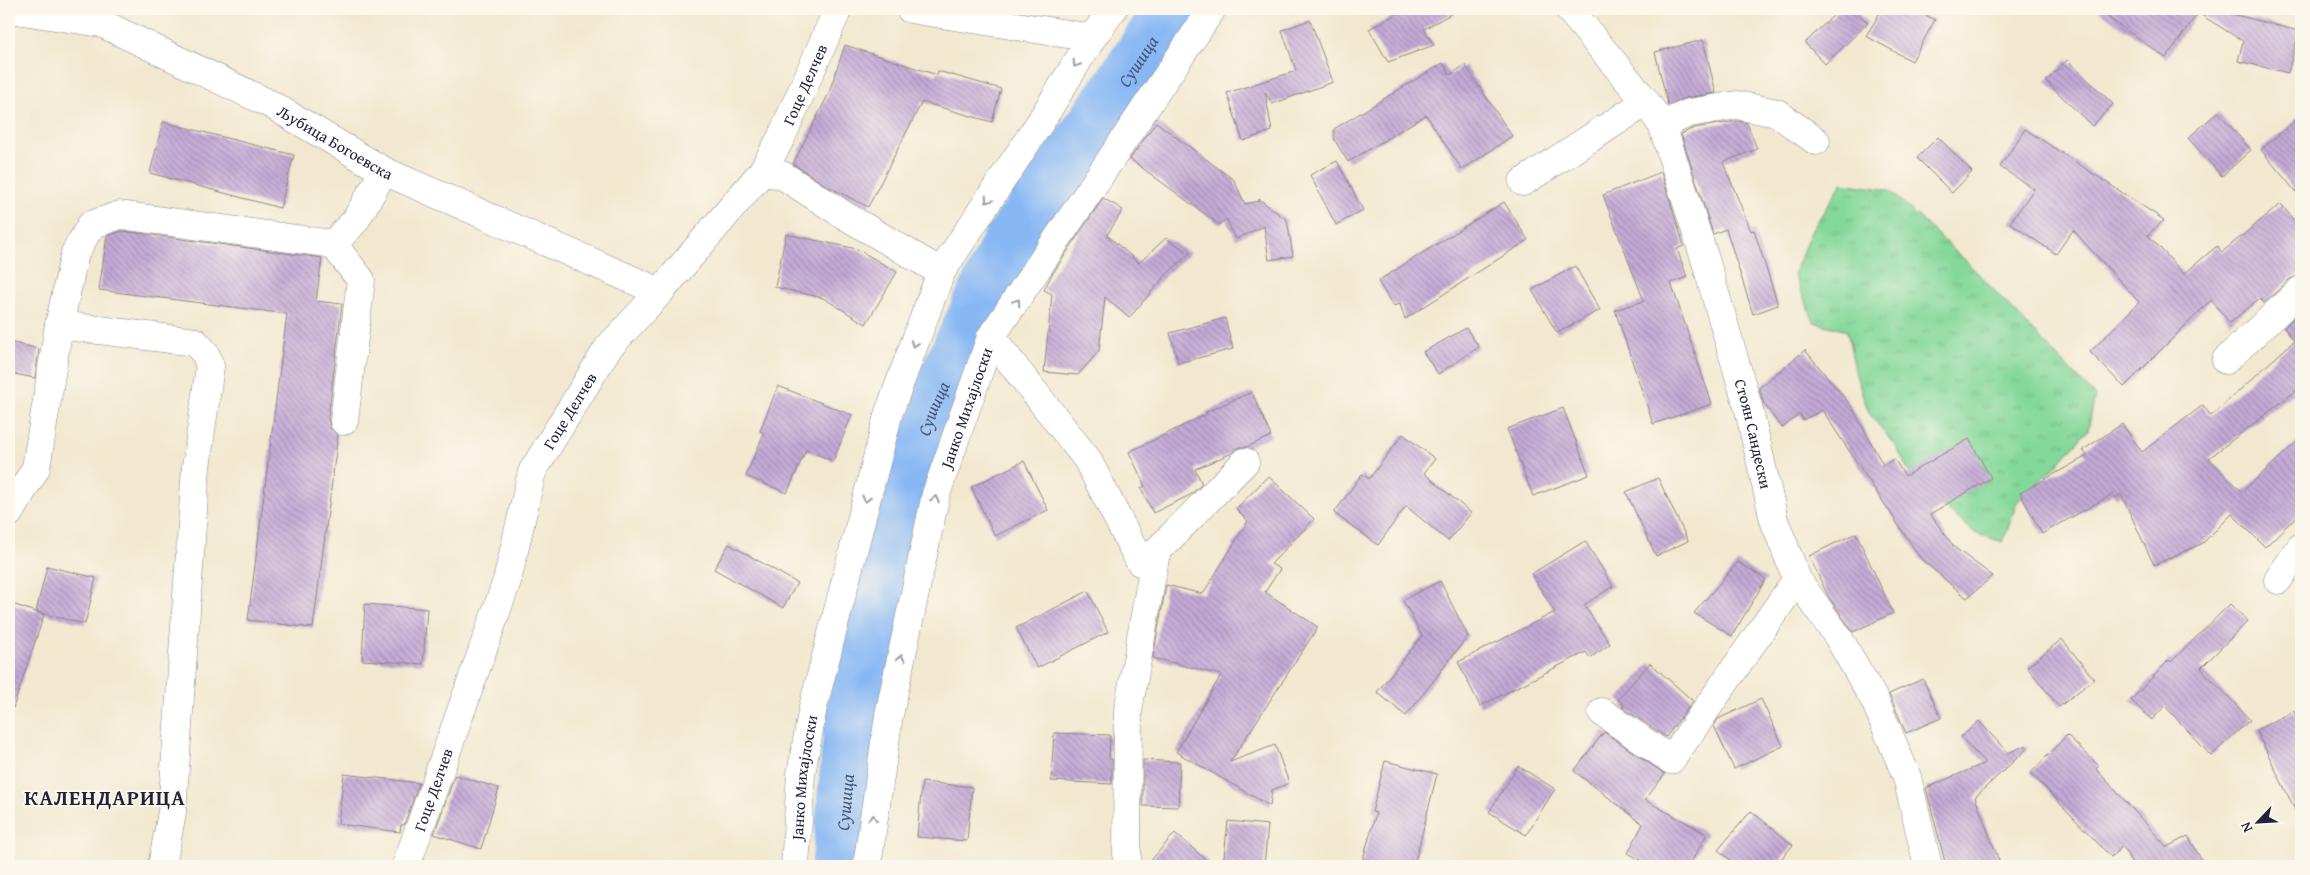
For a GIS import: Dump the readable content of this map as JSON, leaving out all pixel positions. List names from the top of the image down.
{
  "streets": {
    "street": [
      "Гоце Делчев",
      "Љубица Богоевска",
      "Јанко Михајлоски",
      "Стоян Сандески"
    ]
  },
  "crossings": [
    ["Гоце Делчев", "Љубица Богоевска"]
  ],
  "districts": ["КАЛЕНДАРИЦА"],
  "water": ["Сушица"],
  "north": "bottom left"
}
